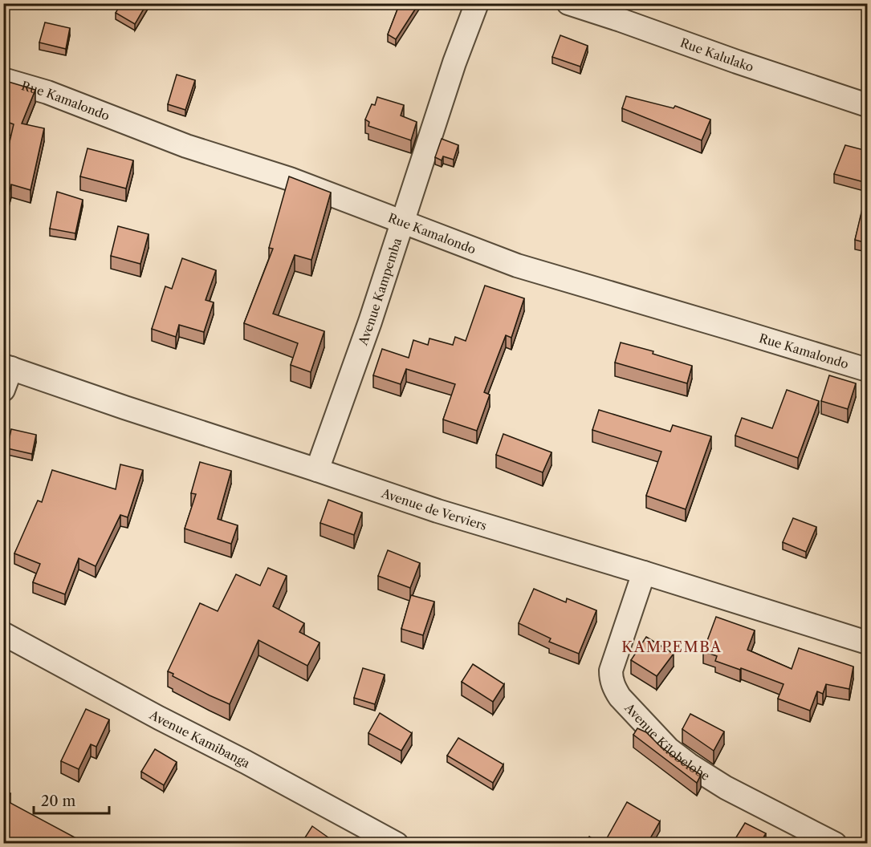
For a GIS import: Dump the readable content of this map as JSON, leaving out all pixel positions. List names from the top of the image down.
{
  "streets": {
    "street": [
      "Rue Kalulako",
      "Rue Kamalondo",
      "Avenue Kampemba",
      "Avenue de Verviers",
      "Avenue Kamibanga",
      "Avenue Kilobelobe"
    ]
  },
  "crossings": [
    ["Rue Kamalondo", "Avenue Kampemba"],
    ["Avenue Kampemba", "Avenue de Verviers"],
    ["Avenue de Verviers", "Avenue Kilobelobe"]
  ],
  "districts": ["KAMPEMBA"],
  "scale_bar": "20 m"
}
